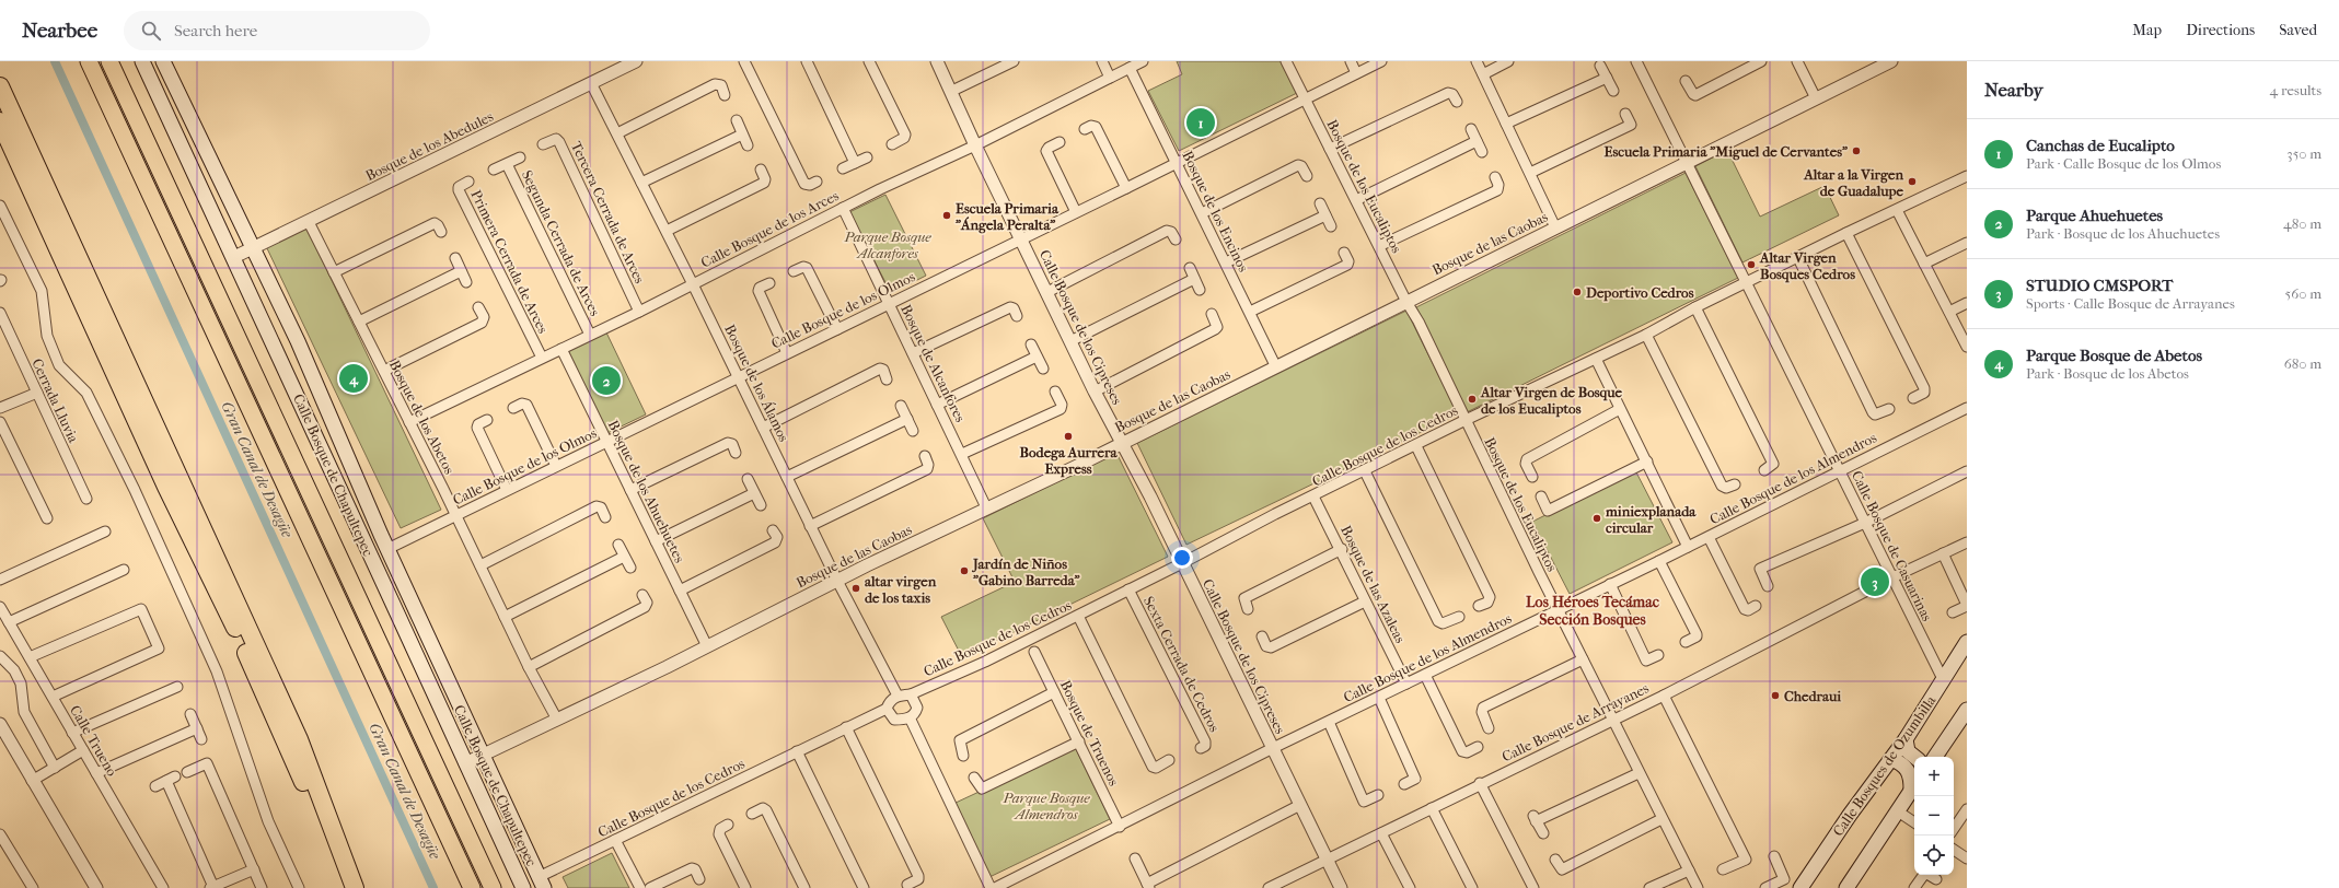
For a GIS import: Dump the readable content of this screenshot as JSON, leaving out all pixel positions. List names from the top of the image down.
{
  "streets": {
    "main road": ["Calle Bosque de Chapultepec", "Calle Bosques de Ozumbilla"],
    "street": [
      "Bosque de los Abedules",
      "Bosque de los Eucaliptos",
      "Bosque de los Encinos",
      "Tercera Cerrada de Arces",
      "Calle Bosque de los Arces",
      "Segunda Cerrada de Arces",
      "Bosque de las Caobas",
      "Primera Cerrada de Arces",
      "Calle Bosque de los Olmos",
      "Calle Bosque de los Cipreses",
      "Bosque de Alcanfores",
      "Bosque de los Álamos",
      "Cerrada Lluvia",
      "Bosque de los Abetos",
      "Calle Bosque de los Cedros",
      "Calle Bosque de los Almendros",
      "Bosque de los Ahuehuetes",
      "Calle Bosque de Casuarinas",
      "Bosque de las Azaleas",
      "Sexta Cerrada de Cedros",
      "Calle Bosque de Arrayanes",
      "Bosque de Truenos",
      "Calle Trueno"
    ]
  },
  "crossings": [
    ["Bosque de los Abedules", "Bosque de los Álamos"],
    ["Bosque de los Abedules", "Bosque de los Abetos"],
    ["Bosque de los Abedules", "Calle Bosque de Chapultepec"],
    ["Bosque de los Eucaliptos", "Bosque de las Caobas"],
    ["Bosque de los Eucaliptos", "Calle Bosque de los Olmos"],
    ["Bosque de los Eucaliptos", "Calle Bosque de los Cedros"],
    ["Bosque de los Eucaliptos", "Calle Bosque de los Almendros"],
    ["Bosque de los Eucaliptos", "Calle Bosque de Arrayanes"],
    ["Bosque de los Encinos", "Calle Bosque de los Arces"],
    ["Bosque de los Encinos", "Bosque de las Caobas"],
    ["Bosque de los Encinos", "Calle Bosque de los Olmos"],
    ["Tercera Cerrada de Arces", "Calle Bosque de los Arces"],
    ["Calle Bosque de los Arces", "Segunda Cerrada de Arces"],
    ["Calle Bosque de los Arces", "Primera Cerrada de Arces"],
    ["Calle Bosque de los Arces", "Calle Bosque de los Cipreses"],
    ["Calle Bosque de los Arces", "Bosque de Alcanfores"],
    ["Calle Bosque de los Arces", "Bosque de los Álamos"],
    ["Calle Bosque de los Arces", "Bosque de los Abetos"],
    ["Calle Bosque de los Arces", "Bosque de los Ahuehuetes"],
    ["Bosque de las Caobas", "Calle Bosque de los Cipreses"],
    ["Bosque de las Caobas", "Bosque de Alcanfores"],
    ["Bosque de las Caobas", "Bosque de los Álamos"],
    ["Bosque de las Caobas", "Bosque de los Abetos"],
    ["Bosque de las Caobas", "Calle Bosque de Chapultepec"],
    ["Bosque de las Caobas", "Bosque de los Ahuehuetes"],
    ["Bosque de las Caobas", "Calle Bosque de Casuarinas"],
    ["Calle Bosque de los Olmos", "Calle Bosque de los Cipreses"],
    ["Calle Bosque de los Olmos", "Bosque de Alcanfores"],
    ["Calle Bosque de los Olmos", "Bosque de los Álamos"],
    ["Calle Bosque de los Olmos", "Bosque de los Abetos"],
    ["Calle Bosque de los Olmos", "Calle Bosque de Chapultepec"],
    ["Calle Bosque de los Olmos", "Bosque de los Ahuehuetes"],
    ["Calle Bosque de los Cipreses", "Calle Bosque de los Cedros"],
    ["Calle Bosque de los Cipreses", "Calle Bosque de los Almendros"],
    ["Calle Bosque de los Cipreses", "Calle Bosque de Arrayanes"],
    ["Bosque de los Álamos", "Calle Bosque de los Cedros"],
    ["Calle Bosque de los Cedros", "Calle Bosque de Chapultepec"],
    ["Calle Bosque de los Cedros", "Calle Bosque de Casuarinas"],
    ["Calle Bosque de los Cedros", "Bosque de las Azaleas"],
    ["Calle Bosque de los Cedros", "Sexta Cerrada de Cedros"],
    ["Calle Bosque de los Almendros", "Calle Bosque de Casuarinas"],
    ["Calle Bosque de los Almendros", "Bosque de las Azaleas"],
    ["Calle Bosque de los Almendros", "Bosque de Truenos"],
    ["Calle Bosque de Casuarinas", "Calle Bosque de Arrayanes"],
    ["Calle Bosque de Casuarinas", "Calle Bosques de Ozumbilla"]
  ],
  "districts": ["Los Héroes Tecámac Sección Bosques"],
  "water": ["Gran Canal de Desagüe"],
  "parks": ["Parque Bosque Alcanfores", "Parque Bosque Almendros"],
  "places": [
    "Escuela Primaria \"Miguel de Cervantes\"",
    "Altar a la Virgen de Guadalupe",
    "Escuela Primaria \"Ángela Peralta\"",
    "Altar Virgen Bosques Cedros",
    "Deportivo Cedros",
    "Altar Virgen de Bosque de los Eucaliptos",
    "Bodega Aurrera Express",
    "miniexplanada circular",
    "Jardín de Niños \"Gabino Barreda\"",
    "altar virgen de los taxis",
    "Chedraui"
  ],
  "page": {
    "header": "Nearbee",
    "search": "Search here",
    "nav": ["Map", "Directions", "Saved"],
    "heading": ["Nearby", "4 results"],
    "pins": [
      "1",
      "4",
      "2",
      "3"
    ],
    "list": [
      {
        "mark": "1",
        "name": "Canchas de Eucalipto",
        "note": "Park · Calle Bosque de los Olmos",
        "value": "350 m"
      },
      {
        "mark": "2",
        "name": "Parque Ahuehuetes",
        "note": "Park · Bosque de los Ahuehuetes",
        "value": "480 m"
      },
      {
        "mark": "3",
        "name": "STUDIO CMSPORT",
        "note": "Sports · Calle Bosque de Arrayanes",
        "value": "560 m"
      },
      {
        "mark": "4",
        "name": "Parque Bosque de Abetos",
        "note": "Park · Bosque de los Abetos",
        "value": "680 m"
      }
    ],
    "map_buttons": ["+", "−"]
  }
}
